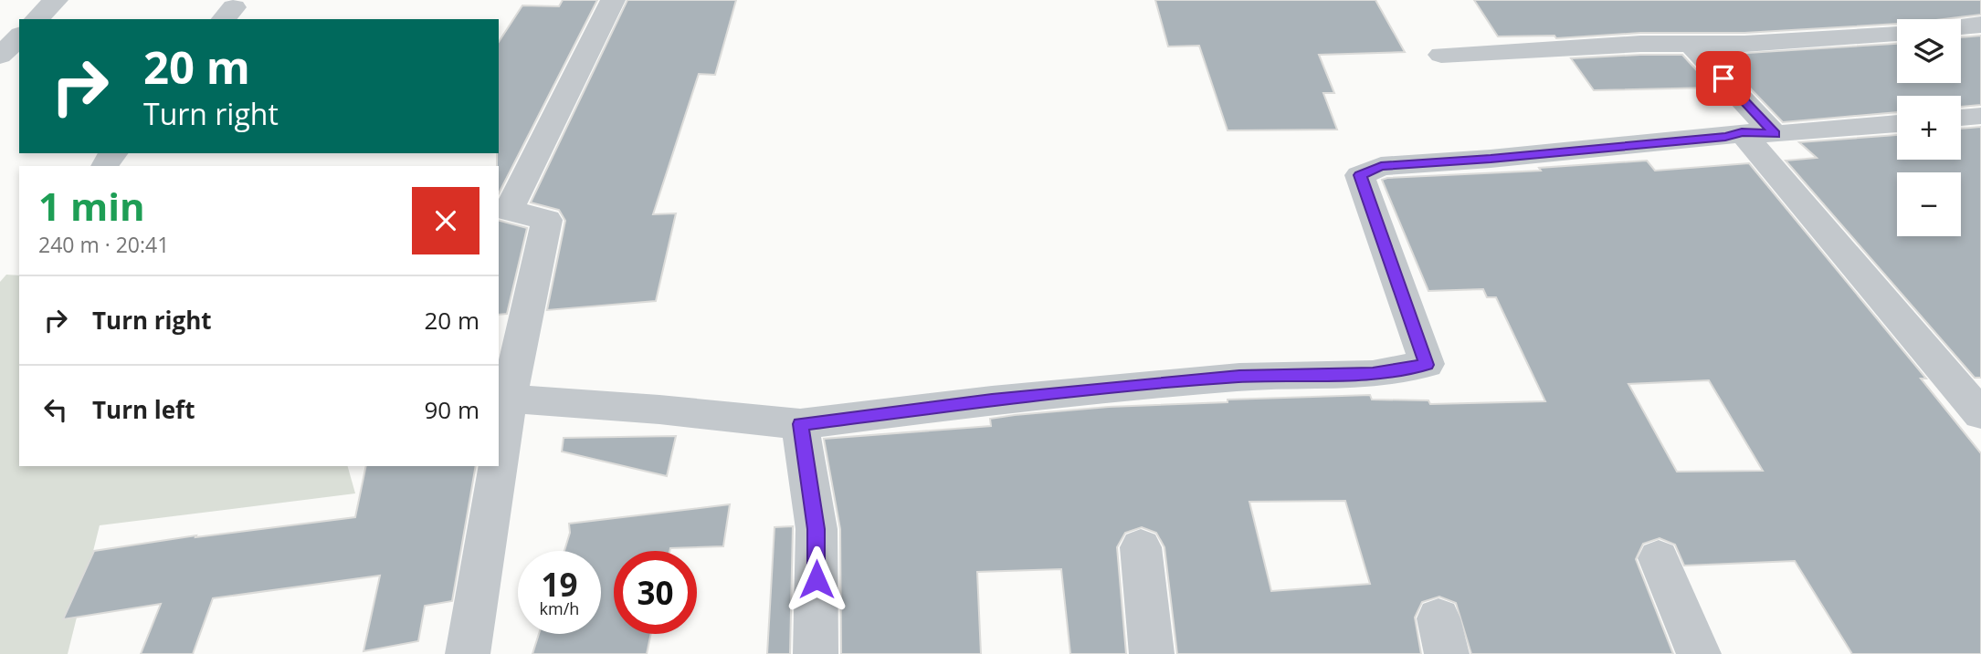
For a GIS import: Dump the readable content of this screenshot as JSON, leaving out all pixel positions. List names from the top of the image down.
{
  "page": {
    "map_buttons": ["+", "−"],
    "turn": ["20 m", "Turn right"],
    "heading": ["1 min", "240 m · 20:41"],
    "list": [
      {
        "name": "Turn right",
        "value": "20 m"
      },
      {
        "name": "Turn left",
        "value": "90 m"
      }
    ],
    "speed": "19 km/h",
    "limit": "30"
  }
}
